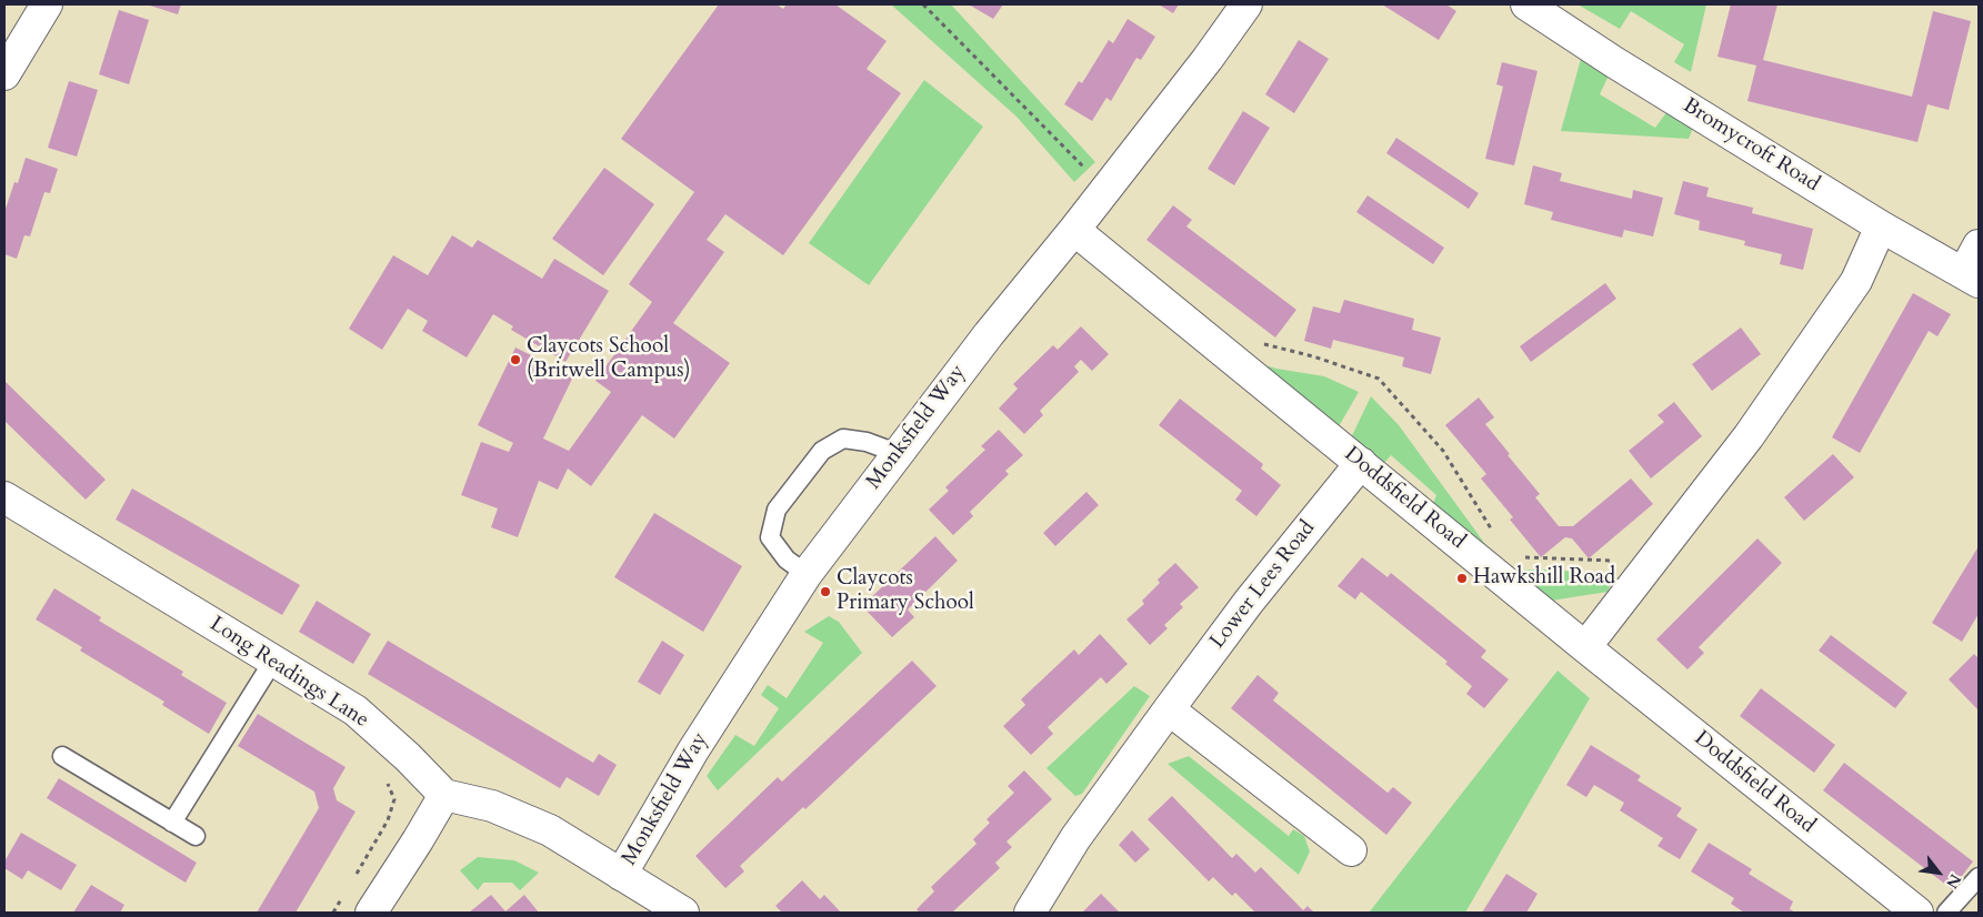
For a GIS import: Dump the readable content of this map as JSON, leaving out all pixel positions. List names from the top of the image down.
{
  "streets": {
    "street": [
      "Bromycroft Road",
      "Monksfield Way",
      "Doddsfield Road",
      "Lower Lees Road",
      "Long Readings Lane"
    ]
  },
  "crossings": [
    ["Monksfield Way", "Doddsfield Road"],
    ["Doddsfield Road", "Lower Lees Road"]
  ],
  "places": ["Claycots School (Britwell Campus)", "Hawkshill Road", "Claycots Primary School"],
  "north": "bottom right"
}
